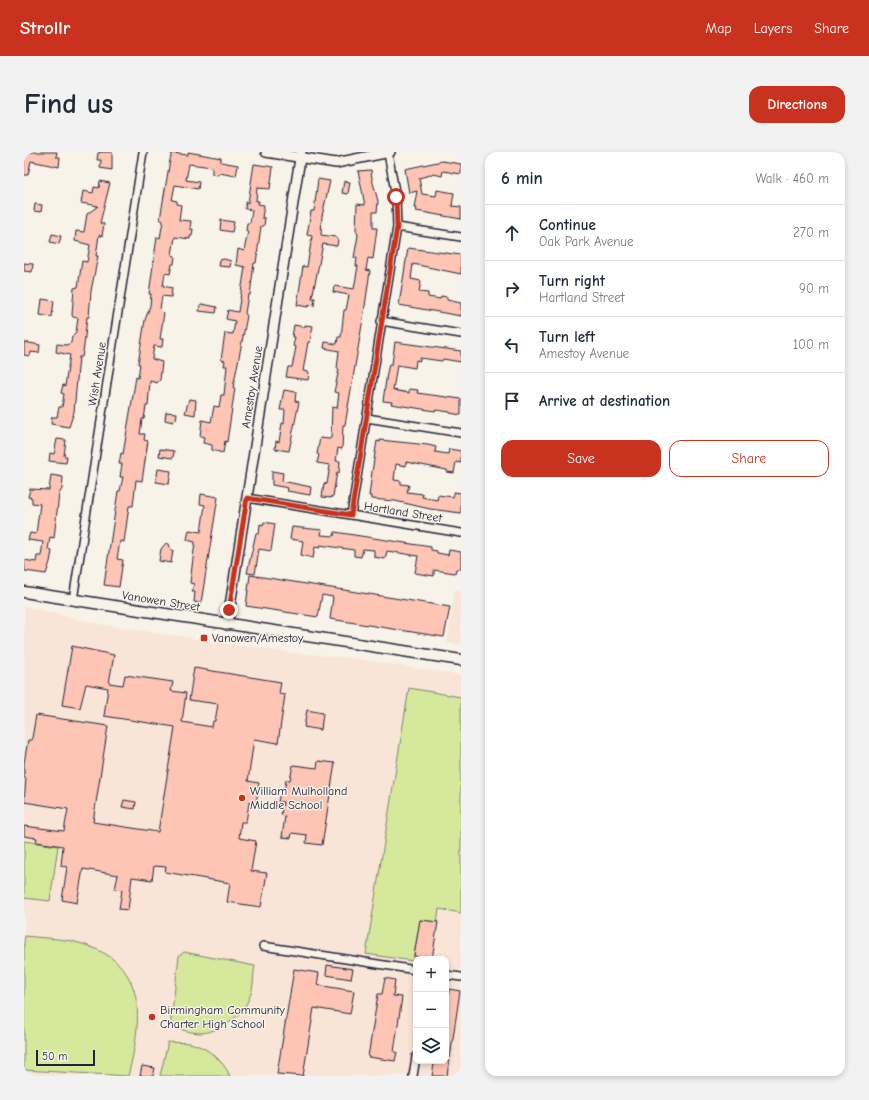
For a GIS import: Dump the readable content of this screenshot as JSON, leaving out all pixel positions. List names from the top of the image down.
{
  "streets": {
    "main road": ["Vanowen Street"],
    "street": ["Wish Avenue", "Amestoy Avenue", "Hartland Street"]
  },
  "crossings": [
    ["Wish Avenue", "Vanowen Street"],
    ["Amestoy Avenue", "Hartland Street"],
    ["Amestoy Avenue", "Vanowen Street"]
  ],
  "places": {
    "transit": ["Vanowen/Amestoy"],
    "other": ["William Mulholland Middle School", "Birmingham Community Charter High School"]
  },
  "scale_bar": "50 m",
  "page": {
    "header": "Strollr",
    "nav": ["Map", "Layers", "Share"],
    "buttons": [
      "Directions",
      ["Save", "Share"]
    ],
    "title": "Find us",
    "heading": ["6 min", "Walk · 460 m"],
    "list": [
      ["Continue", "Oak Park Avenue", "270 m"],
      ["Turn right", "Hartland Street", "90 m"],
      ["Turn left", "Amestoy Avenue", "100 m"],
      "Arrive at destination"
    ],
    "map_buttons": ["+", "−"],
    "scale": "50 m"
  }
}
